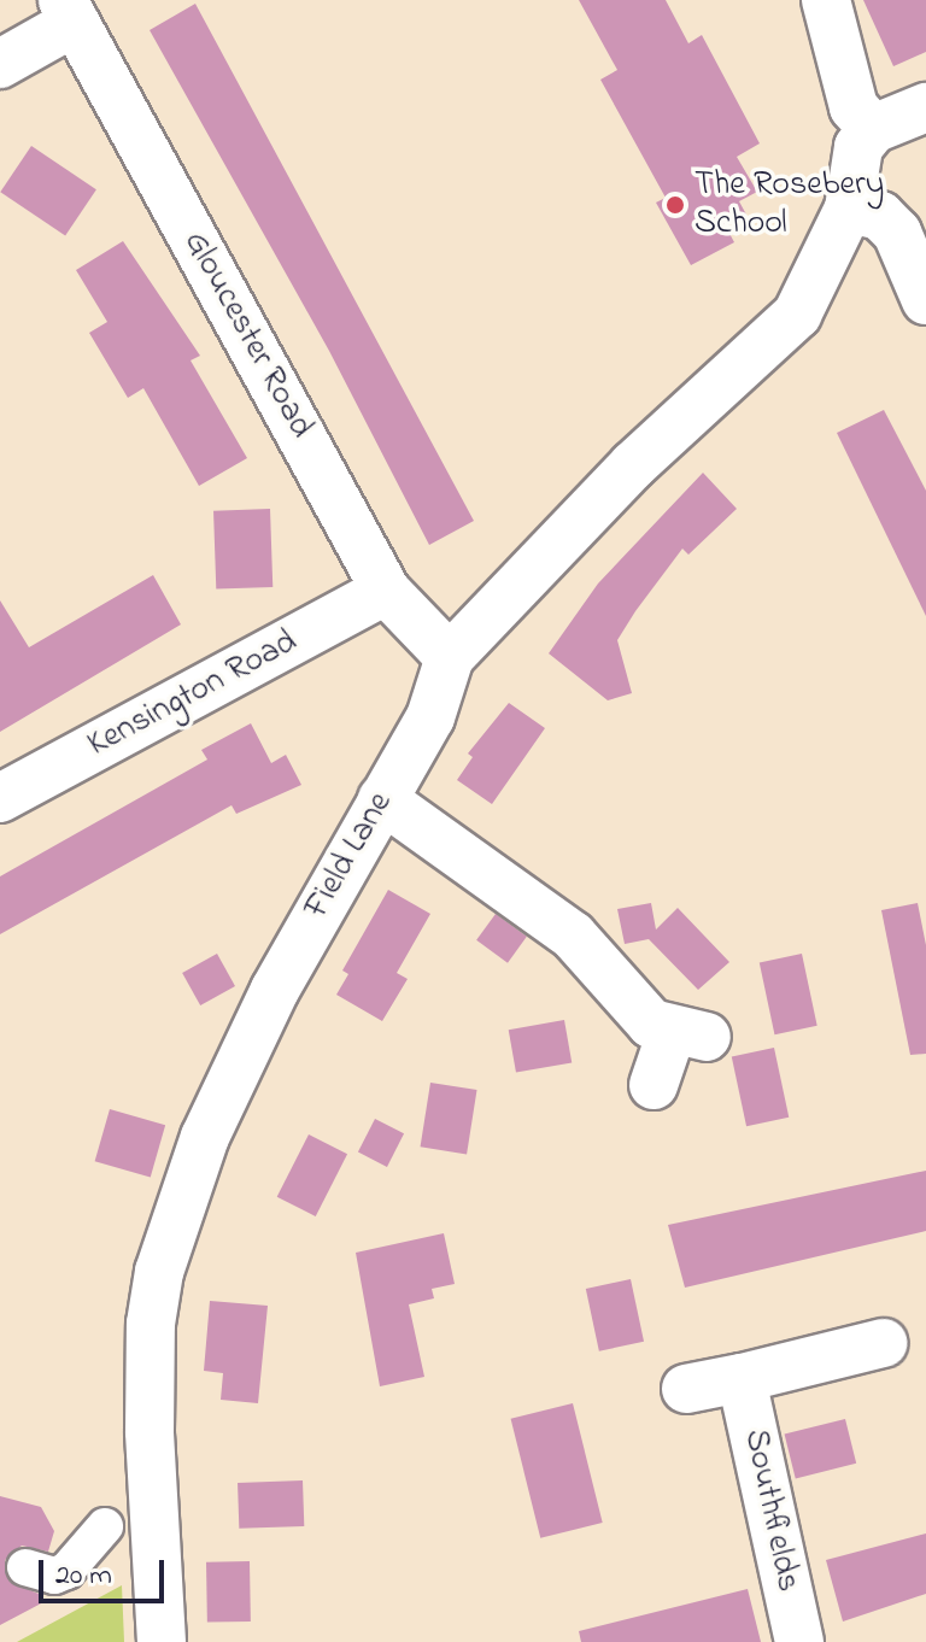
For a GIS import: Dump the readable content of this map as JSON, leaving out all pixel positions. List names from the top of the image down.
{
  "streets": {
    "street": [
      "Gloucester Road",
      "Kensington Road",
      "Field Lane",
      "Southfields"
    ]
  },
  "crossings": [
    ["Gloucester Road", "Kensington Road"],
    ["Gloucester Road", "Field Lane"]
  ],
  "places": ["The Rosebery School"],
  "scale_bar": "20 m"
}
